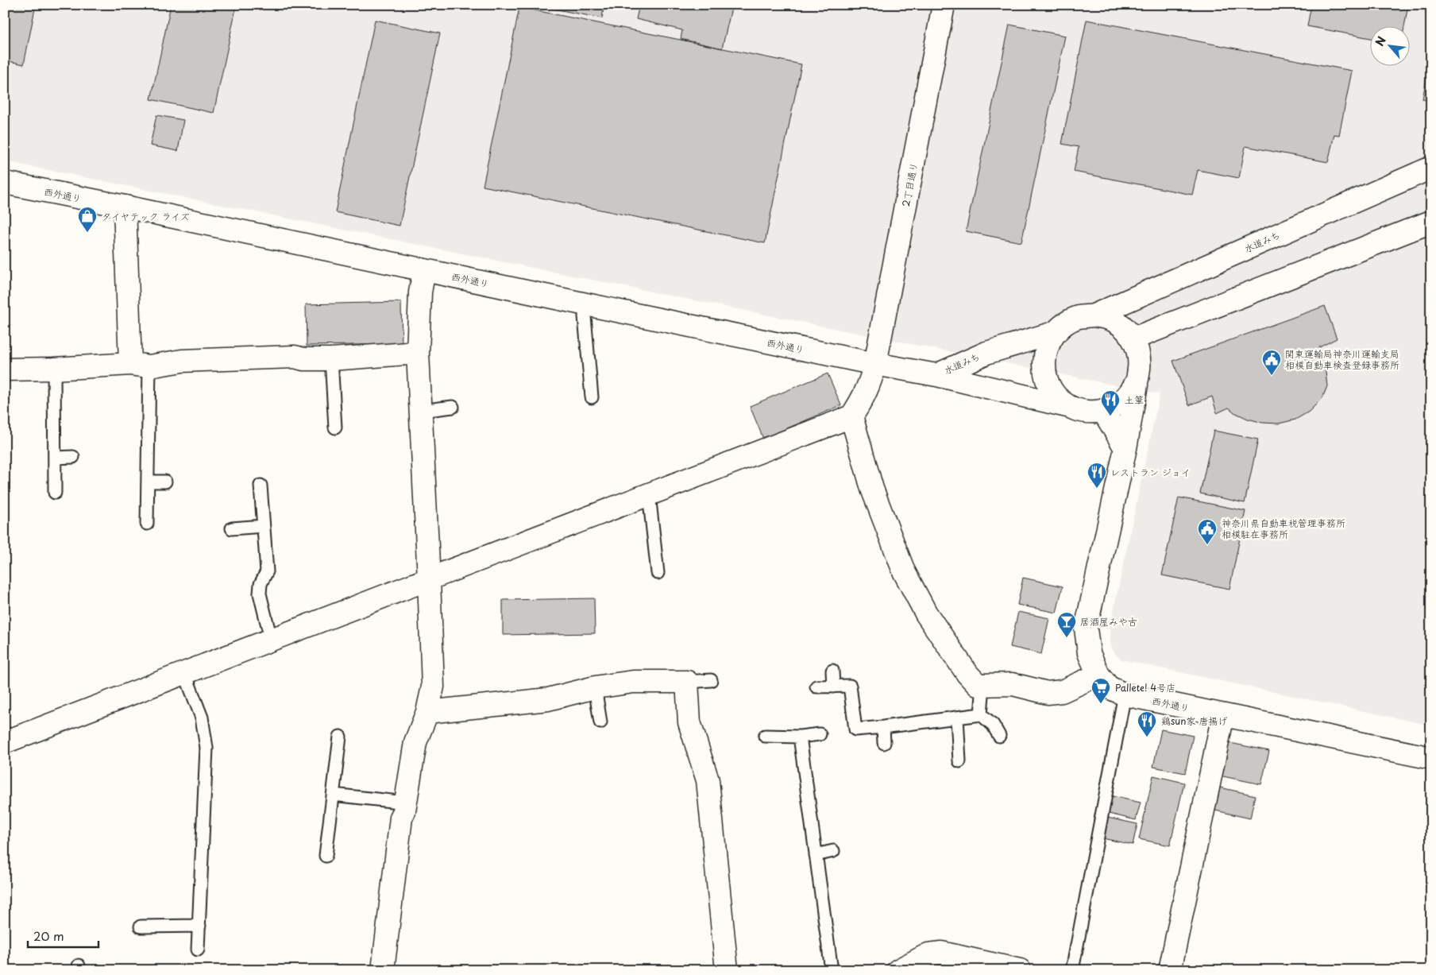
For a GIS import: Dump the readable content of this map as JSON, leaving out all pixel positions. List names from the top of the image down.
{
  "streets": {
    "street": ["2丁目通り", "西外通り", "水道みち"]
  },
  "crossings": [
    ["2丁目通り", "西外通り"],
    ["西外通り", "水道みち"]
  ],
  "places": {
    "shop": ["タイヤテック ライズ"],
    "public building": ["関東運輸局神奈川運輸支局 相模自動車検査登録事務所", "神奈川県自動車税管理事務所 相模駐在事務所"],
    "restaurant": ["土筆", "レストラン ジョイ", "鷄sun家 唐揚げ"],
    "bar": ["居酒屋みや古"],
    "supermarket": ["Pallete! 4号店"]
  },
  "scale_bar": "20 m",
  "north": "top left"
}
